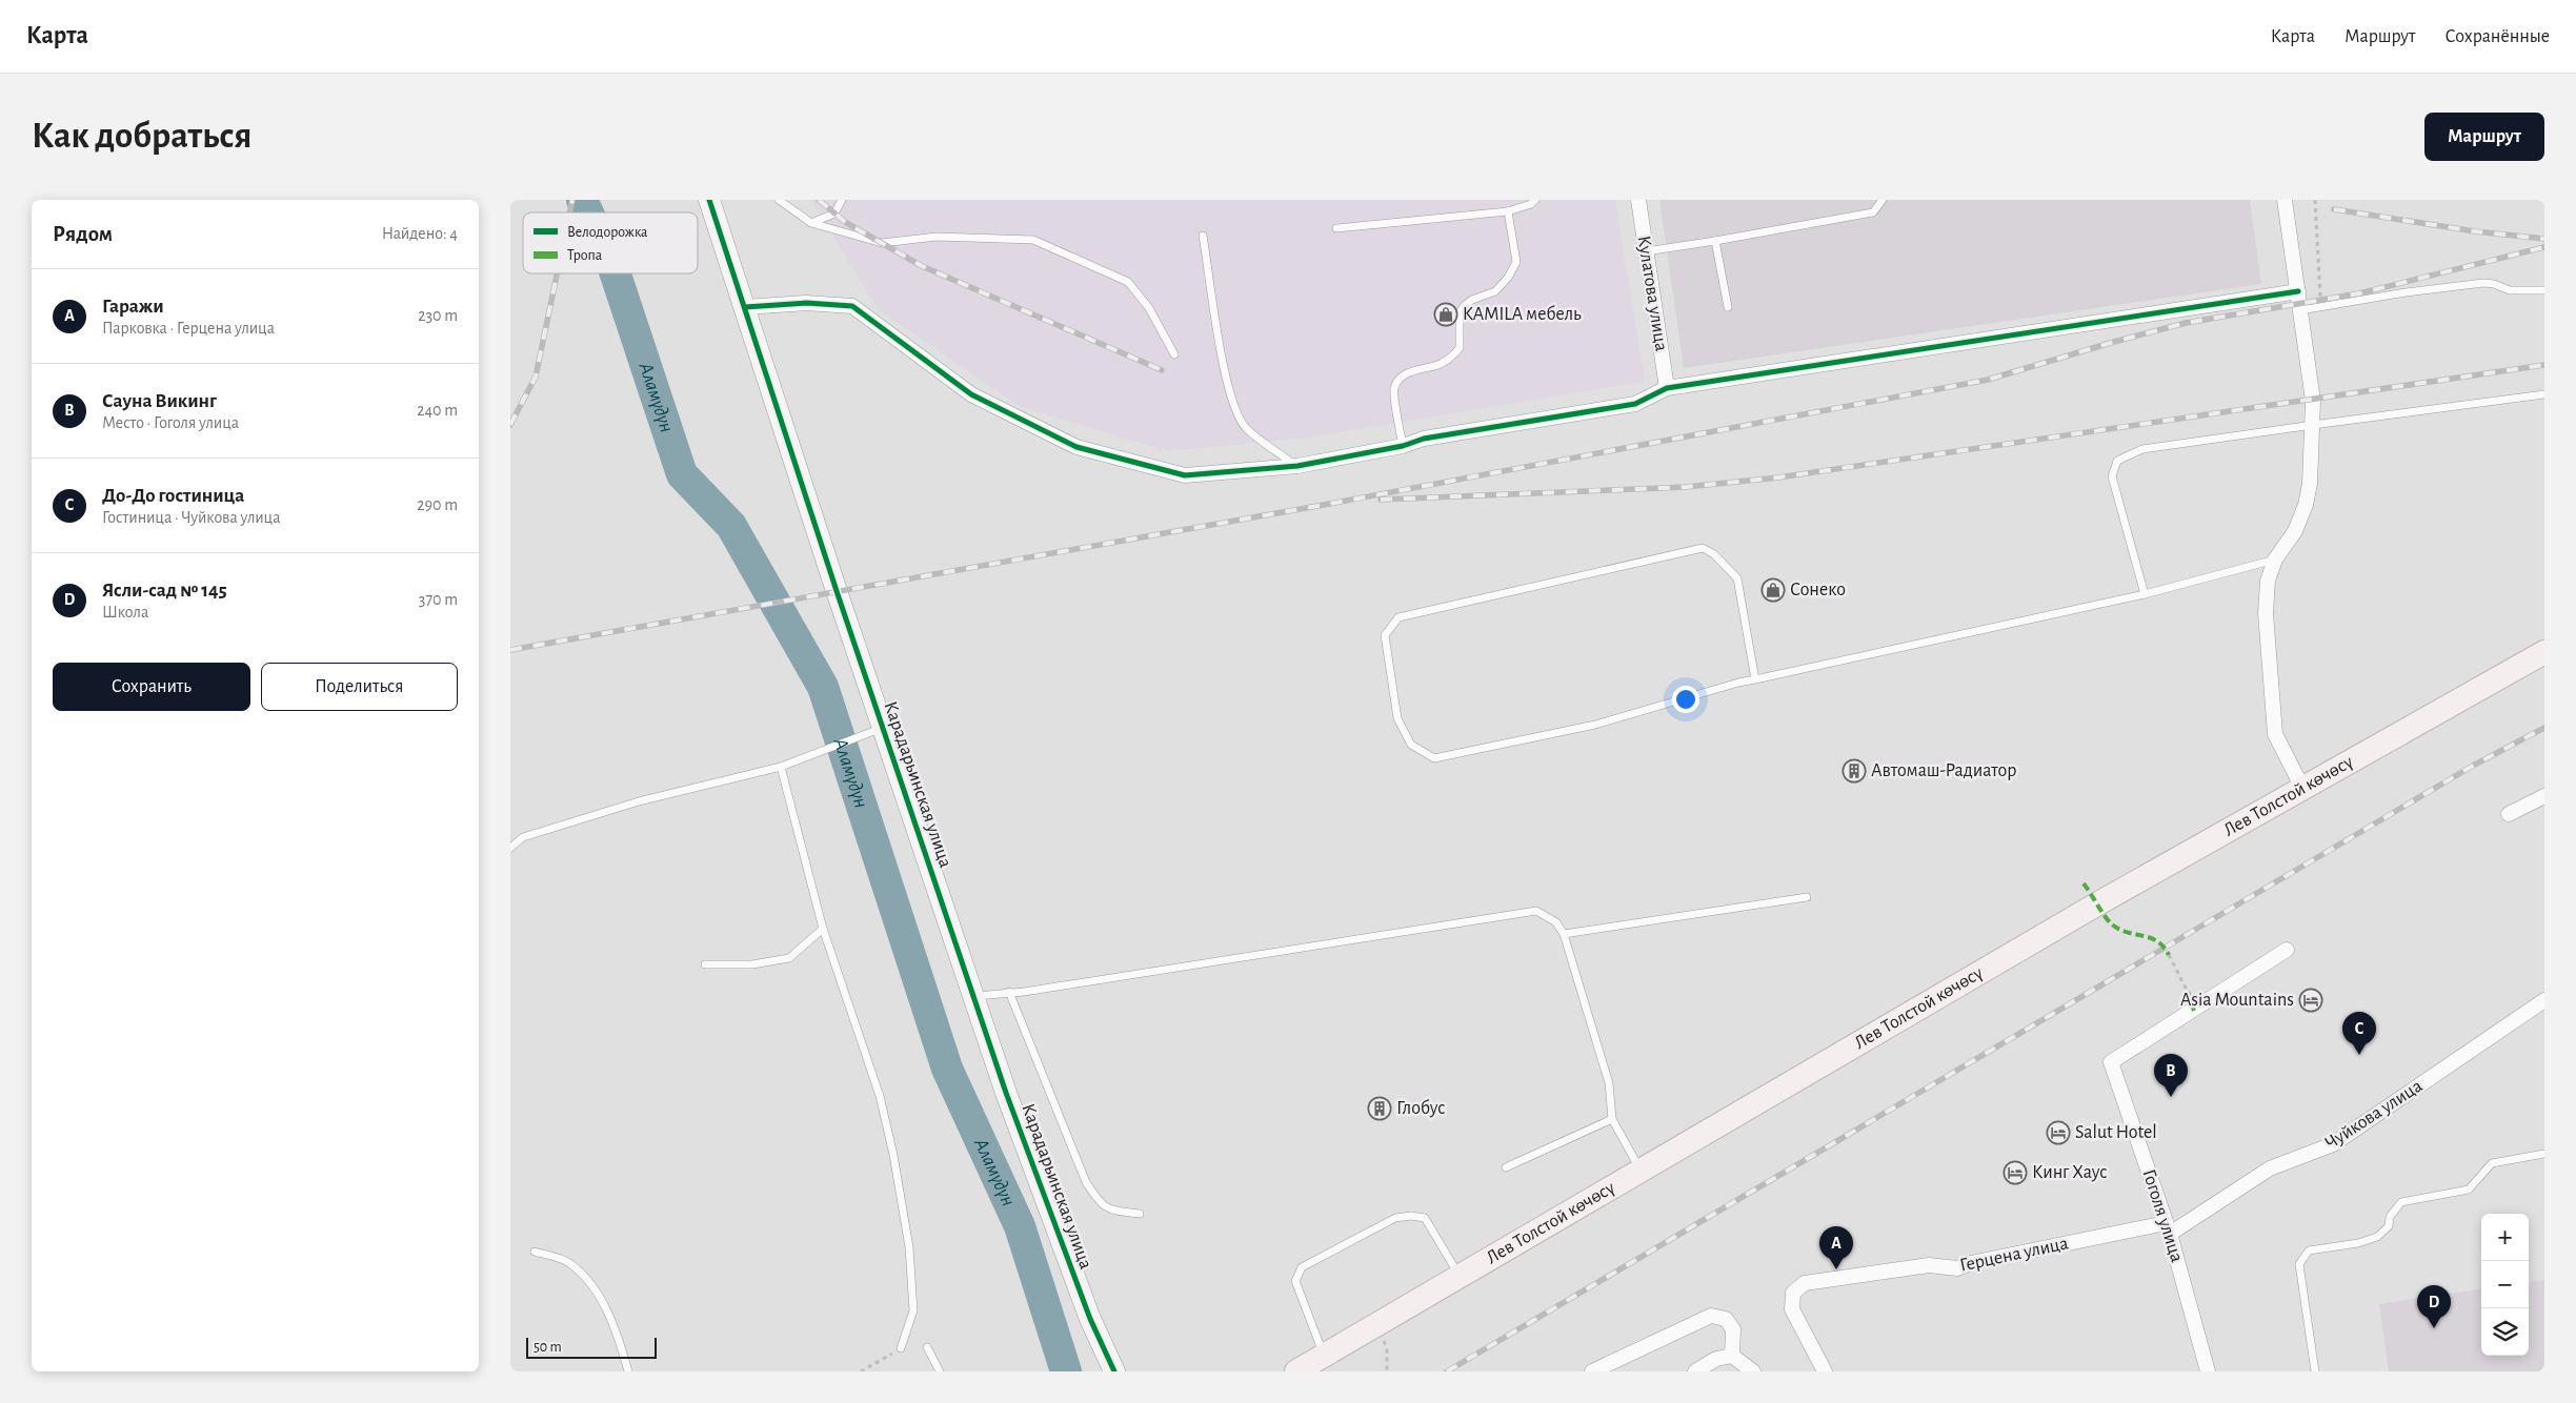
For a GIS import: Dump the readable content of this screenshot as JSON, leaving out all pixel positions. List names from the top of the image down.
{
  "streets": {
    "main road": ["Лев Толстой көчөсү"],
    "street": [
      "Кулатова улица",
      "Карадарьинская улица",
      "Чуйкова улица",
      "Гоголя улица",
      "Герцена улица"
    ]
  },
  "crossings": [
    ["Чуйкова улица", "Гоголя улица"],
    ["Чуйкова улица", "Герцена улица"],
    ["Гоголя улица", "Герцена улица"]
  ],
  "water": ["Аламүдүн"],
  "places": {
    "shop": ["KAMILA мебель", "Сонеко"],
    "building": ["Автомаш-Радиатор", "Глобус"],
    "hotel": ["Asia Mountains", "Salut Hotel", "Кинг Хаус"]
  },
  "legend": ["Велодорожка", "Тропа"],
  "scale_bar": "50 m",
  "page": {
    "header": "Карта",
    "nav": ["Карта", "Маршрут", "Сохранённые"],
    "buttons": [
      "Маршрут",
      ["Сохранить", "Поделиться"]
    ],
    "title": "Как добраться",
    "heading": ["Рядом", "Найдено: 4"],
    "list": [
      {
        "mark": "A",
        "name": "Гаражи",
        "note": "Парковка · Герцена улица",
        "value": "230 m"
      },
      {
        "mark": "B",
        "name": "Сауна Викинг",
        "note": "Место · Гоголя улица",
        "value": "240 m"
      },
      {
        "mark": "C",
        "name": "До-До гостиница",
        "note": "Гостиница · Чуйкова улица",
        "value": "290 m"
      },
      {
        "mark": "D",
        "name": "Ясли-сад № 145",
        "note": "Школа",
        "value": "370 m"
      }
    ],
    "pins": [
      "C",
      "B",
      "A",
      "D"
    ],
    "map_buttons": ["+", "−"],
    "scale": "50 m"
  }
}
